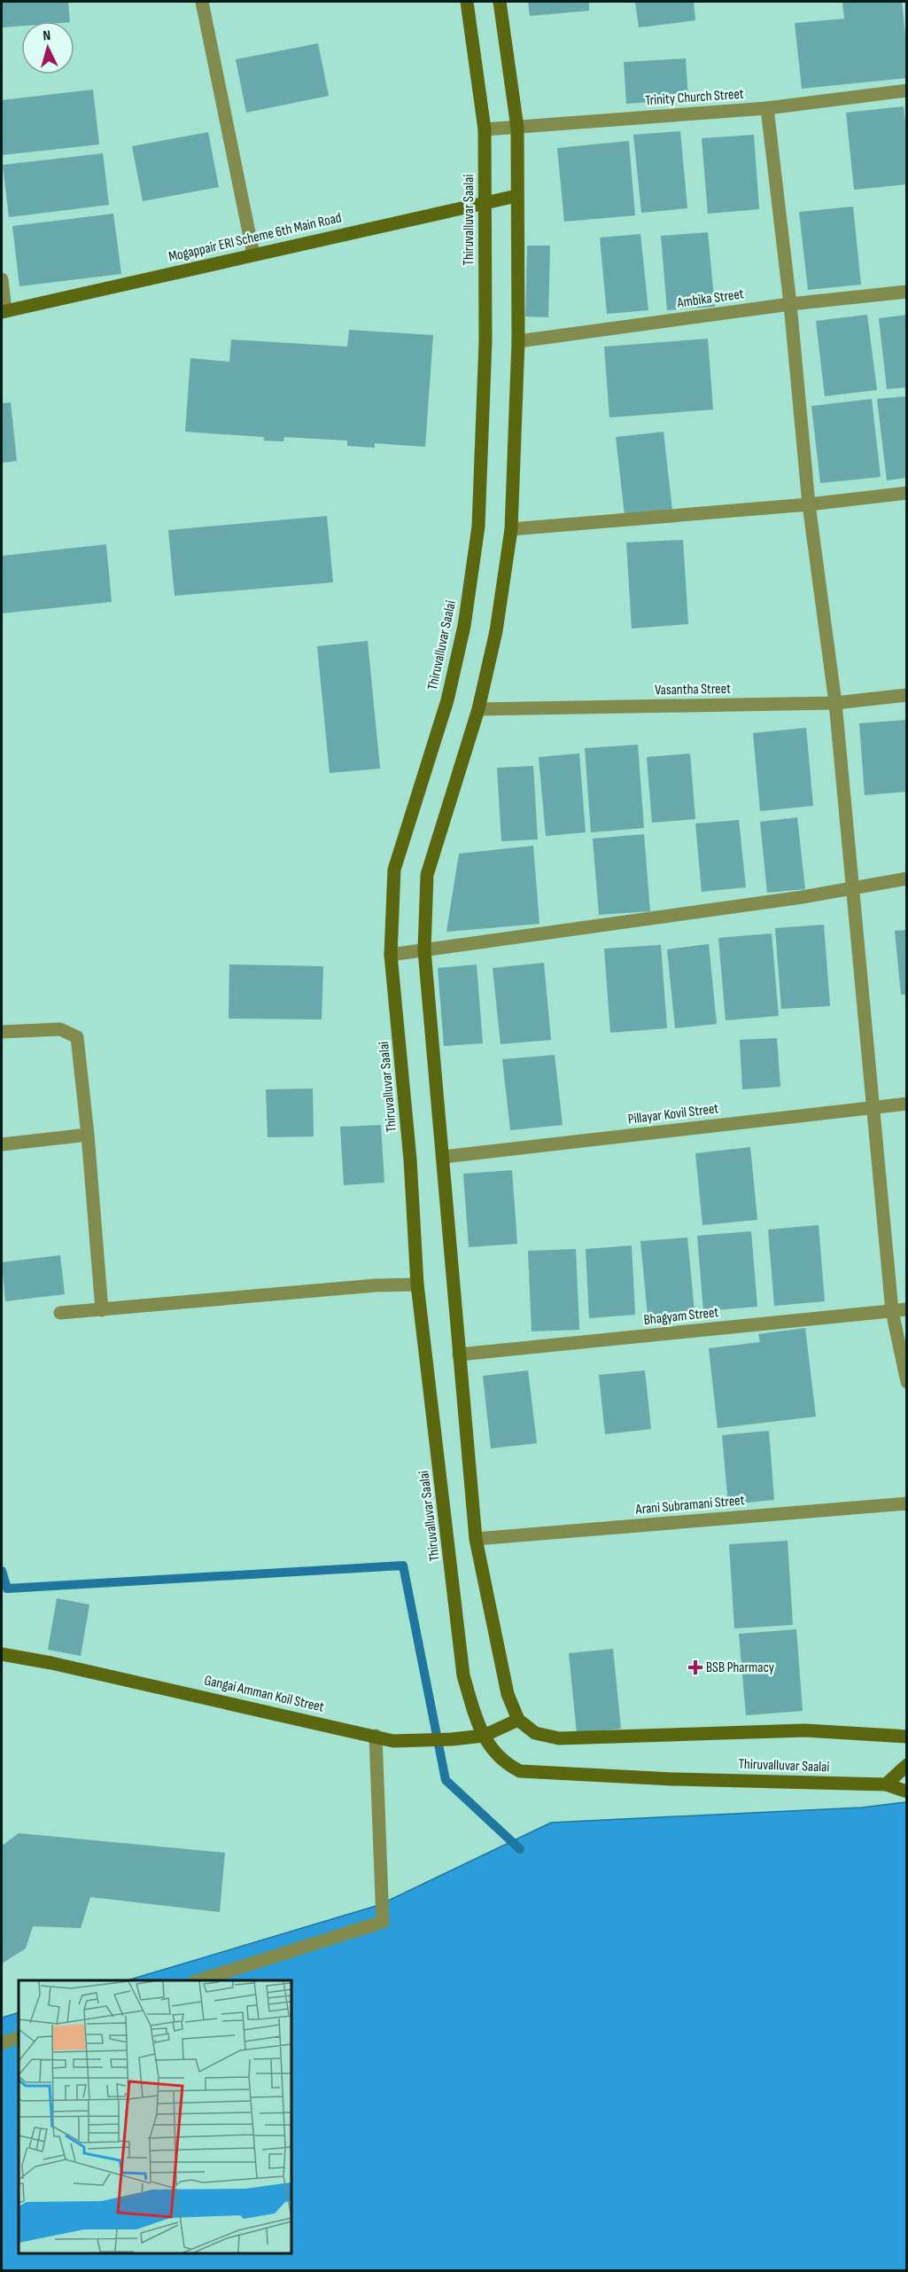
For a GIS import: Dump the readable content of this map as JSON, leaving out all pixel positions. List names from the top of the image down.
{
  "streets": {
    "main road": ["Thiruvalluvar Saalai", "Mogappair ERI Scheme 6th Main Road", "Gangai Amman Koil Street"],
    "street": [
      "Trinity Church Street",
      "Ambika Street",
      "Vasantha Street",
      "Pillayar Kovil Street",
      "Bhagyam Street",
      "Arani Subramani Street"
    ]
  },
  "crossings": [
    ["Trinity Church Street", "Thiruvalluvar Saalai"],
    ["Thiruvalluvar Saalai", "Mogappair ERI Scheme 6th Main Road"],
    ["Thiruvalluvar Saalai", "Gangai Amman Koil Street"]
  ],
  "places": {
    "health": ["BSB Pharmacy"]
  },
  "north": "top"
}
